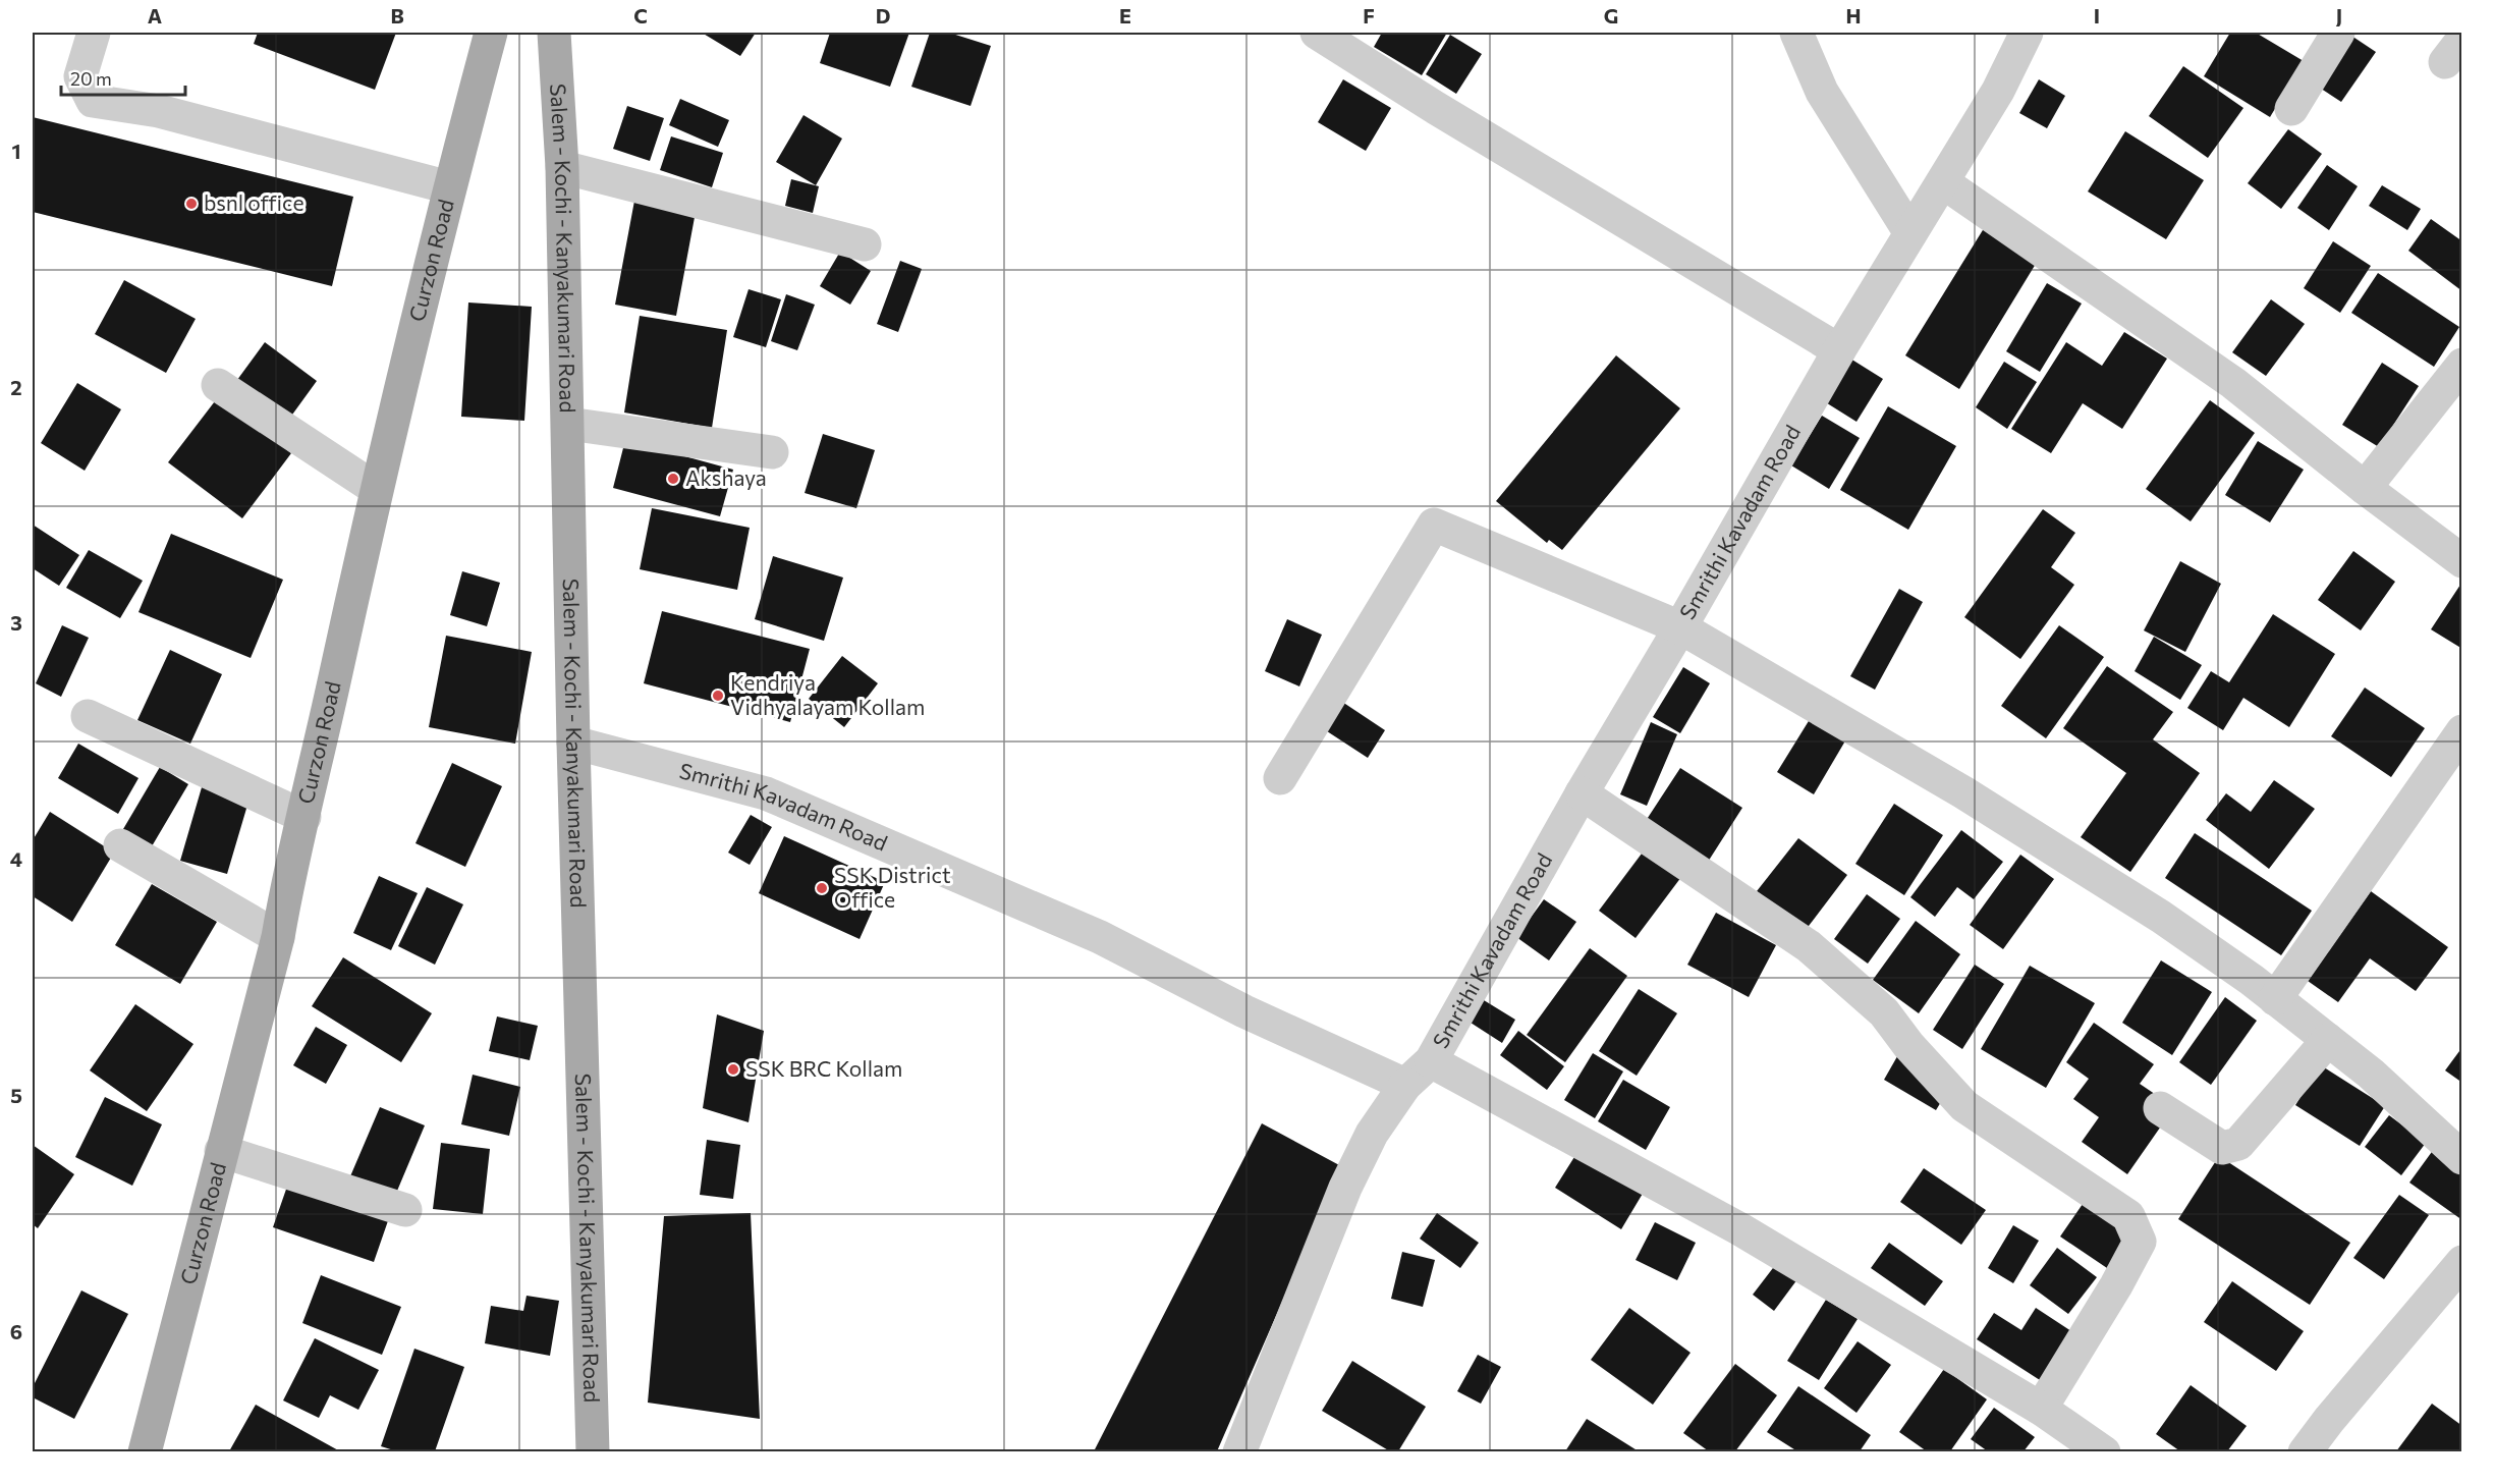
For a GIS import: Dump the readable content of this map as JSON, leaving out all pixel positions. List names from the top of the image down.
{
  "streets": {
    "main road": ["Salem - Kochi - Kanyakumari Road", "Curzon Road"],
    "street": ["Smrithi Kavadam Road"]
  },
  "crossings": [
    ["Salem - Kochi - Kanyakumari Road", "Smrithi Kavadam Road"]
  ],
  "places": [
    "bsnl office",
    "Akshaya",
    "Kendriya Vidhyalayam Kollam",
    "SSK District Office",
    "SSK BRC Kollam"
  ],
  "scale_bar": "20 m",
  "grid": {
    "columns": [
      "A",
      "B",
      "C",
      "D",
      "E",
      "F",
      "G",
      "H",
      "I",
      "J"
    ],
    "rows": [
      "1",
      "2",
      "3",
      "4",
      "5",
      "6"
    ]
  }
}
